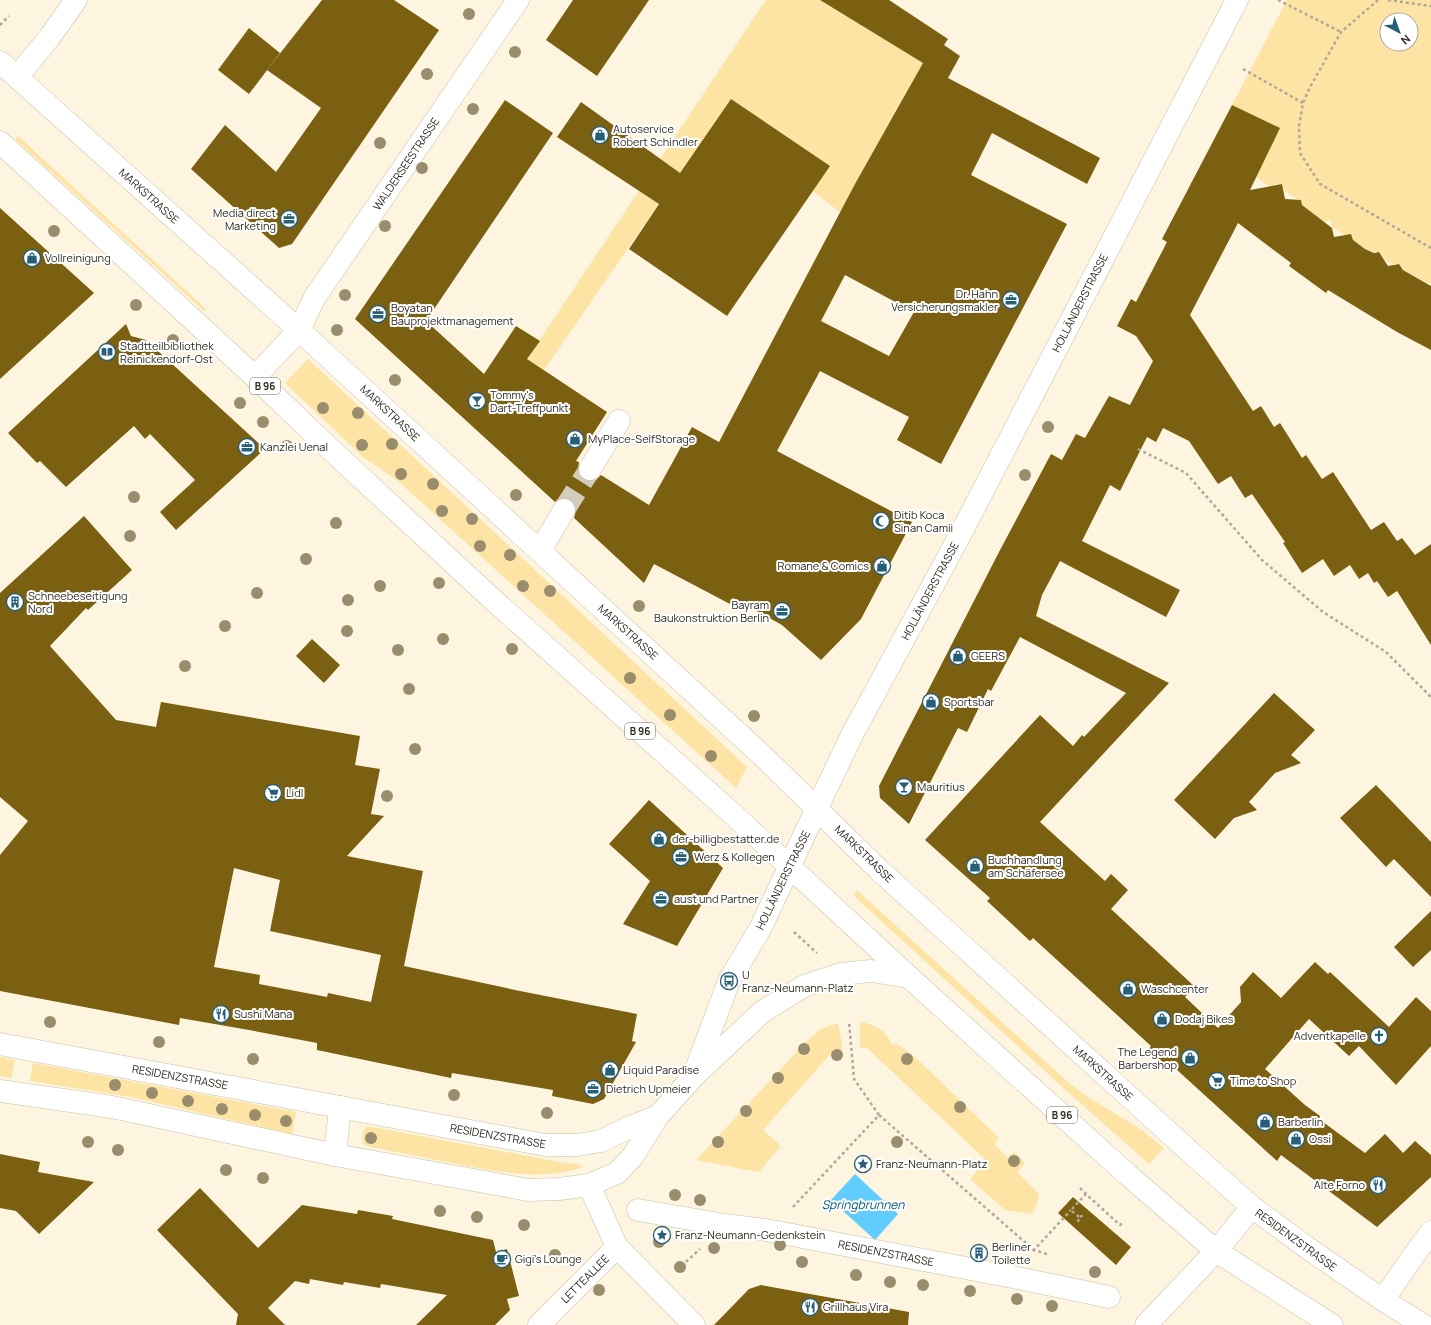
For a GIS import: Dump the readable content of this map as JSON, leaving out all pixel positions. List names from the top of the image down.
{
  "streets": {
    "main road": [
      "WALDERSEESTRASSE",
      "MARKSTRASSE",
      "HOLLÄNDERSTRASSE",
      "B 96",
      "RESIDENZSTRASSE",
      "LETTEALLEE"
    ]
  },
  "crossings": [
    ["WALDERSEESTRASSE", "MARKSTRASSE"],
    ["WALDERSEESTRASSE", "B 96"],
    ["MARKSTRASSE", "HOLLÄNDERSTRASSE"],
    ["MARKSTRASSE", "RESIDENZSTRASSE"],
    ["HOLLÄNDERSTRASSE", "B 96"],
    ["HOLLÄNDERSTRASSE", "RESIDENZSTRASSE"],
    ["B 96", "RESIDENZSTRASSE"]
  ],
  "water": ["Springbrunnen"],
  "places": {
    "shop": [
      "Autoservice Robert Schindler",
      "Vollreinigung",
      "MyPlace-SelfStorage",
      "Romane & Comics",
      "GEERS",
      "Sportsbar",
      "der-billigbestatter.de",
      "Buchhandlung am Schäfersee",
      "Waschcenter",
      "Dodaj Bikes",
      "The Legend Barbershop",
      "Liquid Paradise",
      "Barberlin",
      "Ossi"
    ],
    "office": [
      "Media direct Marketing",
      "Dr. Hahn Versicherungsmakler",
      "Boyatan Bauprojektmanagement",
      "Kanzlei Uenal",
      "Bayram Baukonstruktion Berlin",
      "Werz & Kollegen",
      "aust und Partner",
      "Dietrich Upmeier"
    ],
    "library": ["Stadtteilbibliothek Reinickendorf-Ost"],
    "bar": ["Tommy's Dart-Treffpunkt", "Mauritius"],
    "mosque": ["Ditib Koca Sinan Camii"],
    "building": ["Schneebeseitigung Nord", "Berliner Toilette"],
    "supermarket": ["Lidl", "Time to Shop"],
    "bus stop": ["U Franz-Neumann-Platz"],
    "restaurant": ["Sushi Mana", "Alte Forno", "Grillhaus Vira"],
    "church": ["Adventkapelle"],
    "place": ["Franz-Neumann-Platz", "Franz-Neumann-Gedenkstein"],
    "cafe": ["Gigi's Lounge"]
  },
  "north": "bottom right"
}
